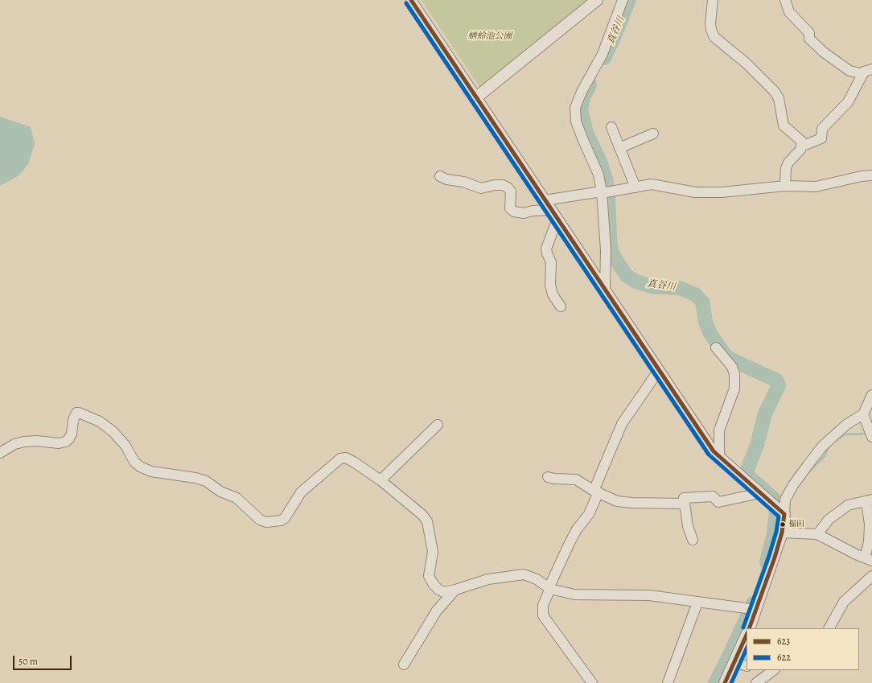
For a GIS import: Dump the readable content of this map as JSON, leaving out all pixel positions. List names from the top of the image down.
{
  "water": ["真谷川"],
  "parks": ["蜻蛉池公園"],
  "places": ["福田"],
  "lines": ["transit line 623", "transit line 622"],
  "legend": ["623", "622"],
  "scale_bar": "50 m"
}
